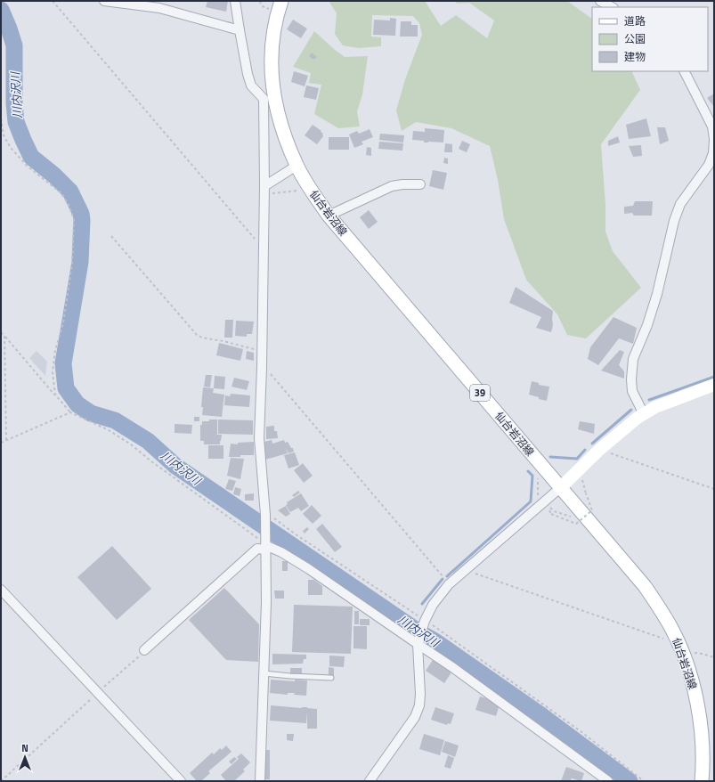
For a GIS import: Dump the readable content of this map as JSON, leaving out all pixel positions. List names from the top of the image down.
{
  "streets": {
    "main road": ["仙台岩沼線", "39"]
  },
  "water": ["川内沢川"],
  "legend": ["道路", "公園", "建物"],
  "north": "top"
}
